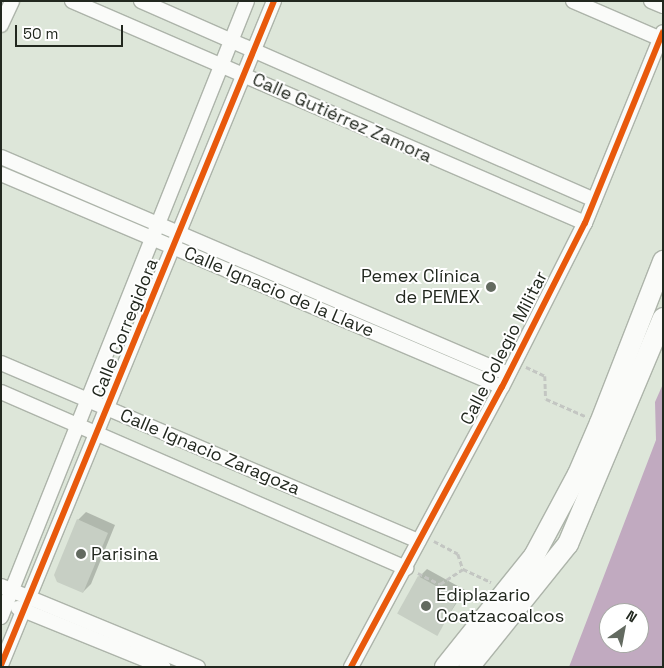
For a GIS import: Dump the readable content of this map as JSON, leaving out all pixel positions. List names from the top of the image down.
{
  "streets": {
    "street": [
      "Calle Gutiérrez Zamora",
      "Calle Ignacio de la Llave",
      "Calle Corregidora",
      "Calle Colegio Militar",
      "Calle Ignacio Zaragoza"
    ]
  },
  "crossings": [
    ["Calle Gutiérrez Zamora", "Calle Corregidora"],
    ["Calle Gutiérrez Zamora", "Calle Colegio Militar"],
    ["Calle Ignacio de la Llave", "Calle Corregidora"],
    ["Calle Ignacio de la Llave", "Calle Colegio Militar"],
    ["Calle Corregidora", "Calle Ignacio Zaragoza"],
    ["Calle Colegio Militar", "Calle Ignacio Zaragoza"]
  ],
  "places": ["Pemex Clínica de PEMEX", "Parisina", "Ediplazario Coatzacoalcos"],
  "scale_bar": "50 m",
  "north": "top right"
}
